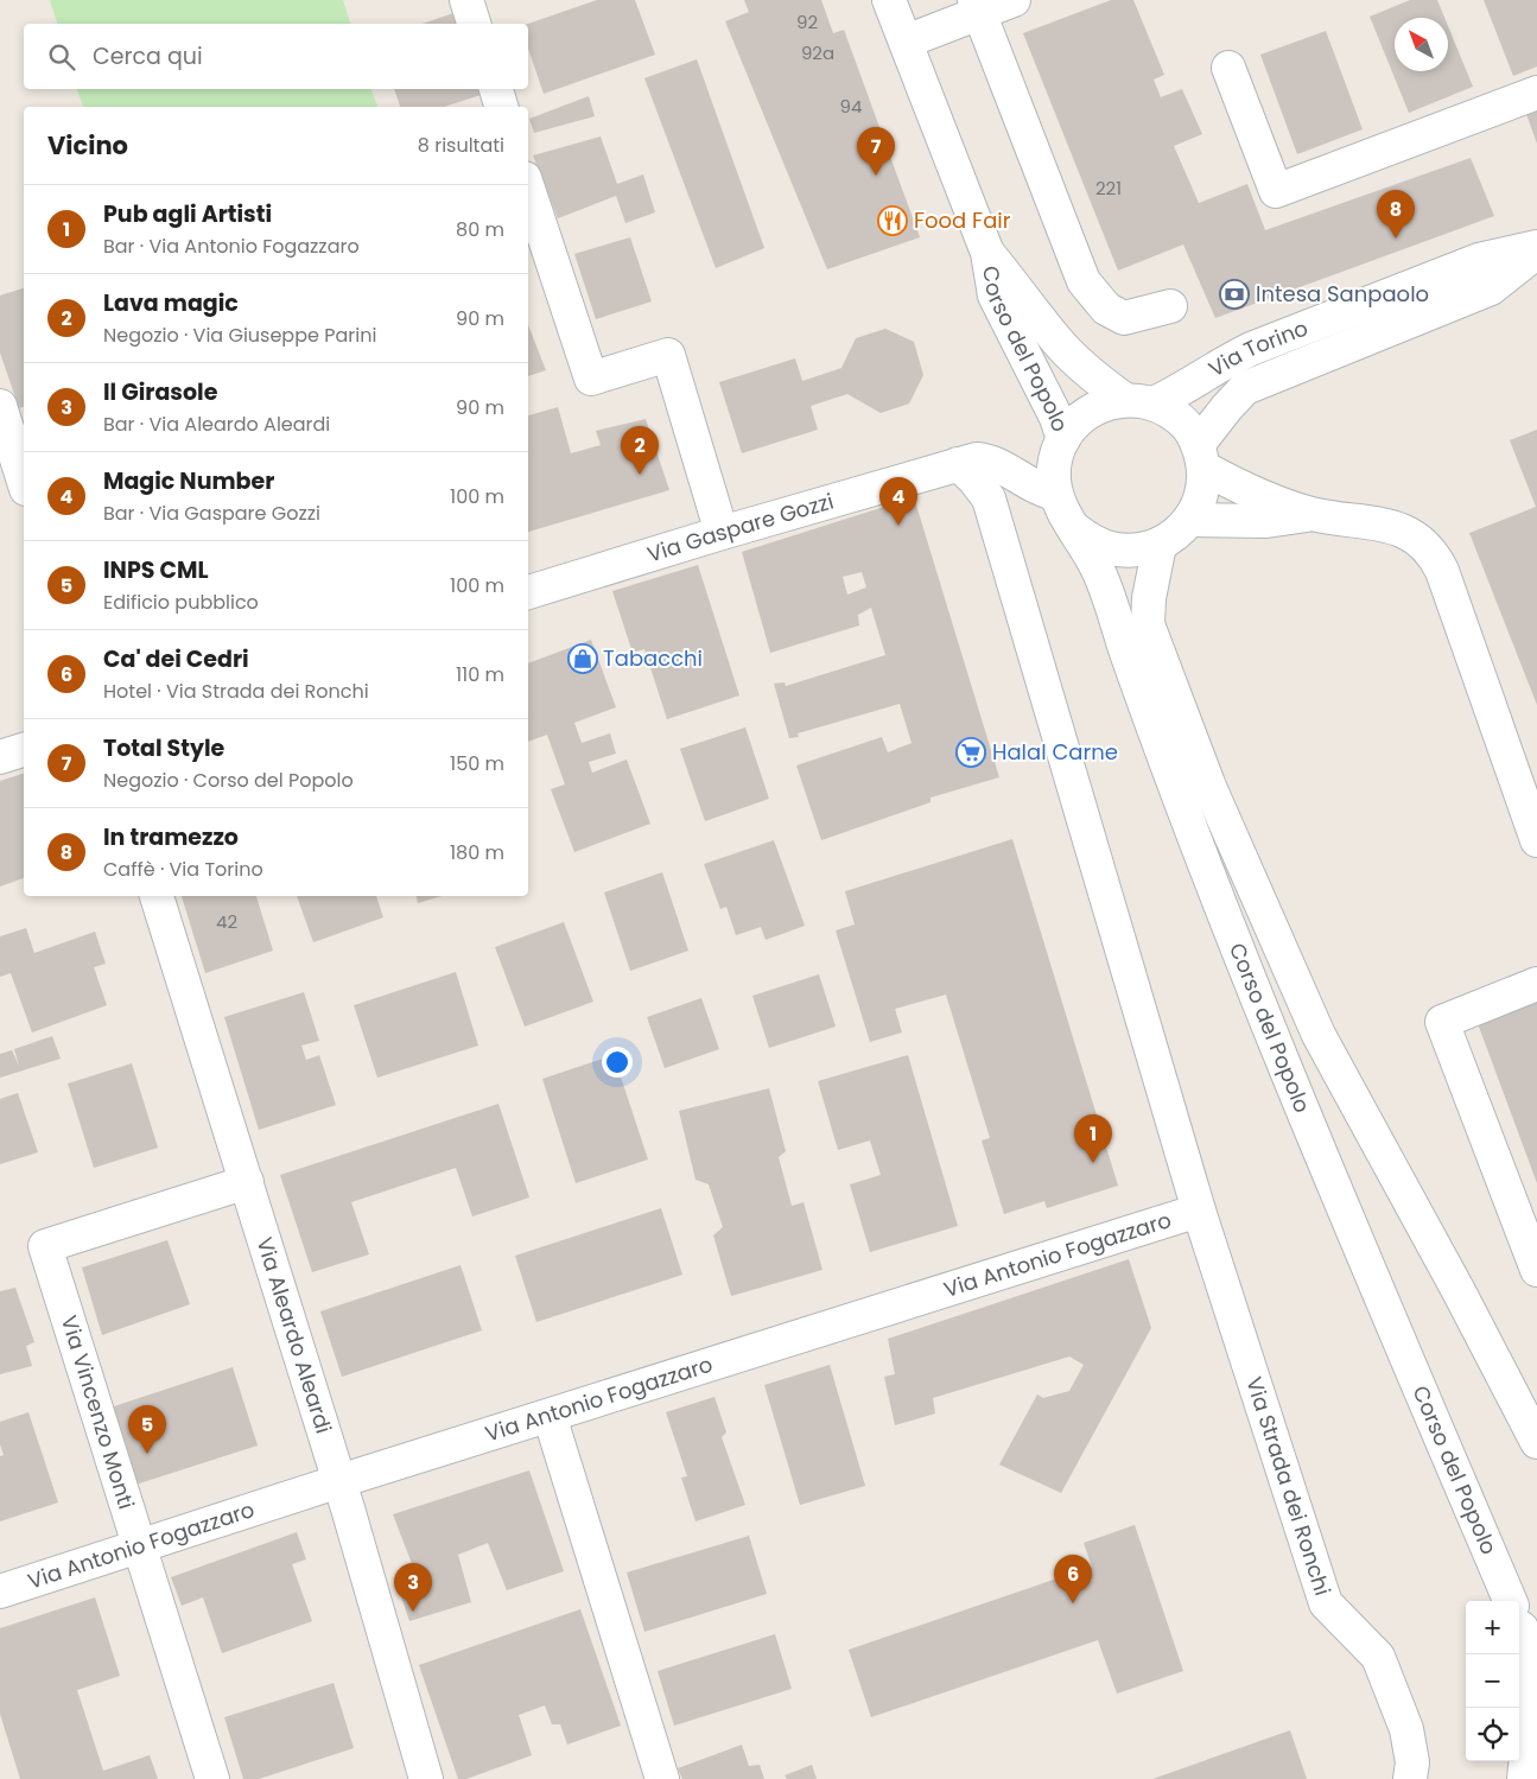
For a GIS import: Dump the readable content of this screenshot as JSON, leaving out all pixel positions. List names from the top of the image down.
{
  "streets": {
    "street": [
      "Corso del Popolo",
      "Via Torino",
      "Via Gaspare Gozzi",
      "Via Antonio Fogazzaro",
      "Via Aleardo Aleardi",
      "Via Vincenzo Monti",
      "Via Strada dei Ronchi"
    ]
  },
  "crossings": [
    ["Corso del Popolo", "Via Torino"],
    ["Corso del Popolo", "Via Gaspare Gozzi"],
    ["Via Torino", "Via Gaspare Gozzi"],
    ["Via Gaspare Gozzi", "Via Strada dei Ronchi"],
    ["Via Antonio Fogazzaro", "Via Aleardo Aleardi"],
    ["Via Antonio Fogazzaro", "Via Vincenzo Monti"],
    ["Via Antonio Fogazzaro", "Via Strada dei Ronchi"],
    ["Via Aleardo Aleardi", "Via Vincenzo Monti"]
  ],
  "places": {
    "restaurant": ["Food Fair"],
    "bank": ["Intesa Sanpaolo"],
    "shop": ["Tabacchi"],
    "supermarket": ["Halal Carne"]
  },
  "house_numbers": [
    "92",
    "92a",
    "94",
    "221",
    "42"
  ],
  "north": "top left",
  "page": {
    "search": "Cerca qui",
    "heading": ["Vicino", "8 risultati"],
    "pins": [
      "7",
      "8",
      "2",
      "4",
      "1",
      "5",
      "6",
      "3"
    ],
    "list": [
      {
        "mark": "1",
        "name": "Pub agli Artisti",
        "note": "Bar · Via Antonio Fogazzaro",
        "value": "80 m"
      },
      {
        "mark": "2",
        "name": "Lava magic",
        "note": "Negozio · Via Giuseppe Parini",
        "value": "90 m"
      },
      {
        "mark": "3",
        "name": "Il Girasole",
        "note": "Bar · Via Aleardo Aleardi",
        "value": "90 m"
      },
      {
        "mark": "4",
        "name": "Magic Number",
        "note": "Bar · Via Gaspare Gozzi",
        "value": "100 m"
      },
      {
        "mark": "5",
        "name": "INPS CML",
        "note": "Edificio pubblico",
        "value": "100 m"
      },
      {
        "mark": "6",
        "name": "Ca' dei Cedri",
        "note": "Hotel · Via Strada dei Ronchi",
        "value": "110 m"
      },
      {
        "mark": "7",
        "name": "Total Style",
        "note": "Negozio · Corso del Popolo",
        "value": "150 m"
      },
      {
        "mark": "8",
        "name": "In tramezzo",
        "note": "Caffè · Via Torino",
        "value": "180 m"
      }
    ],
    "map_buttons": ["+", "−"]
  }
}
